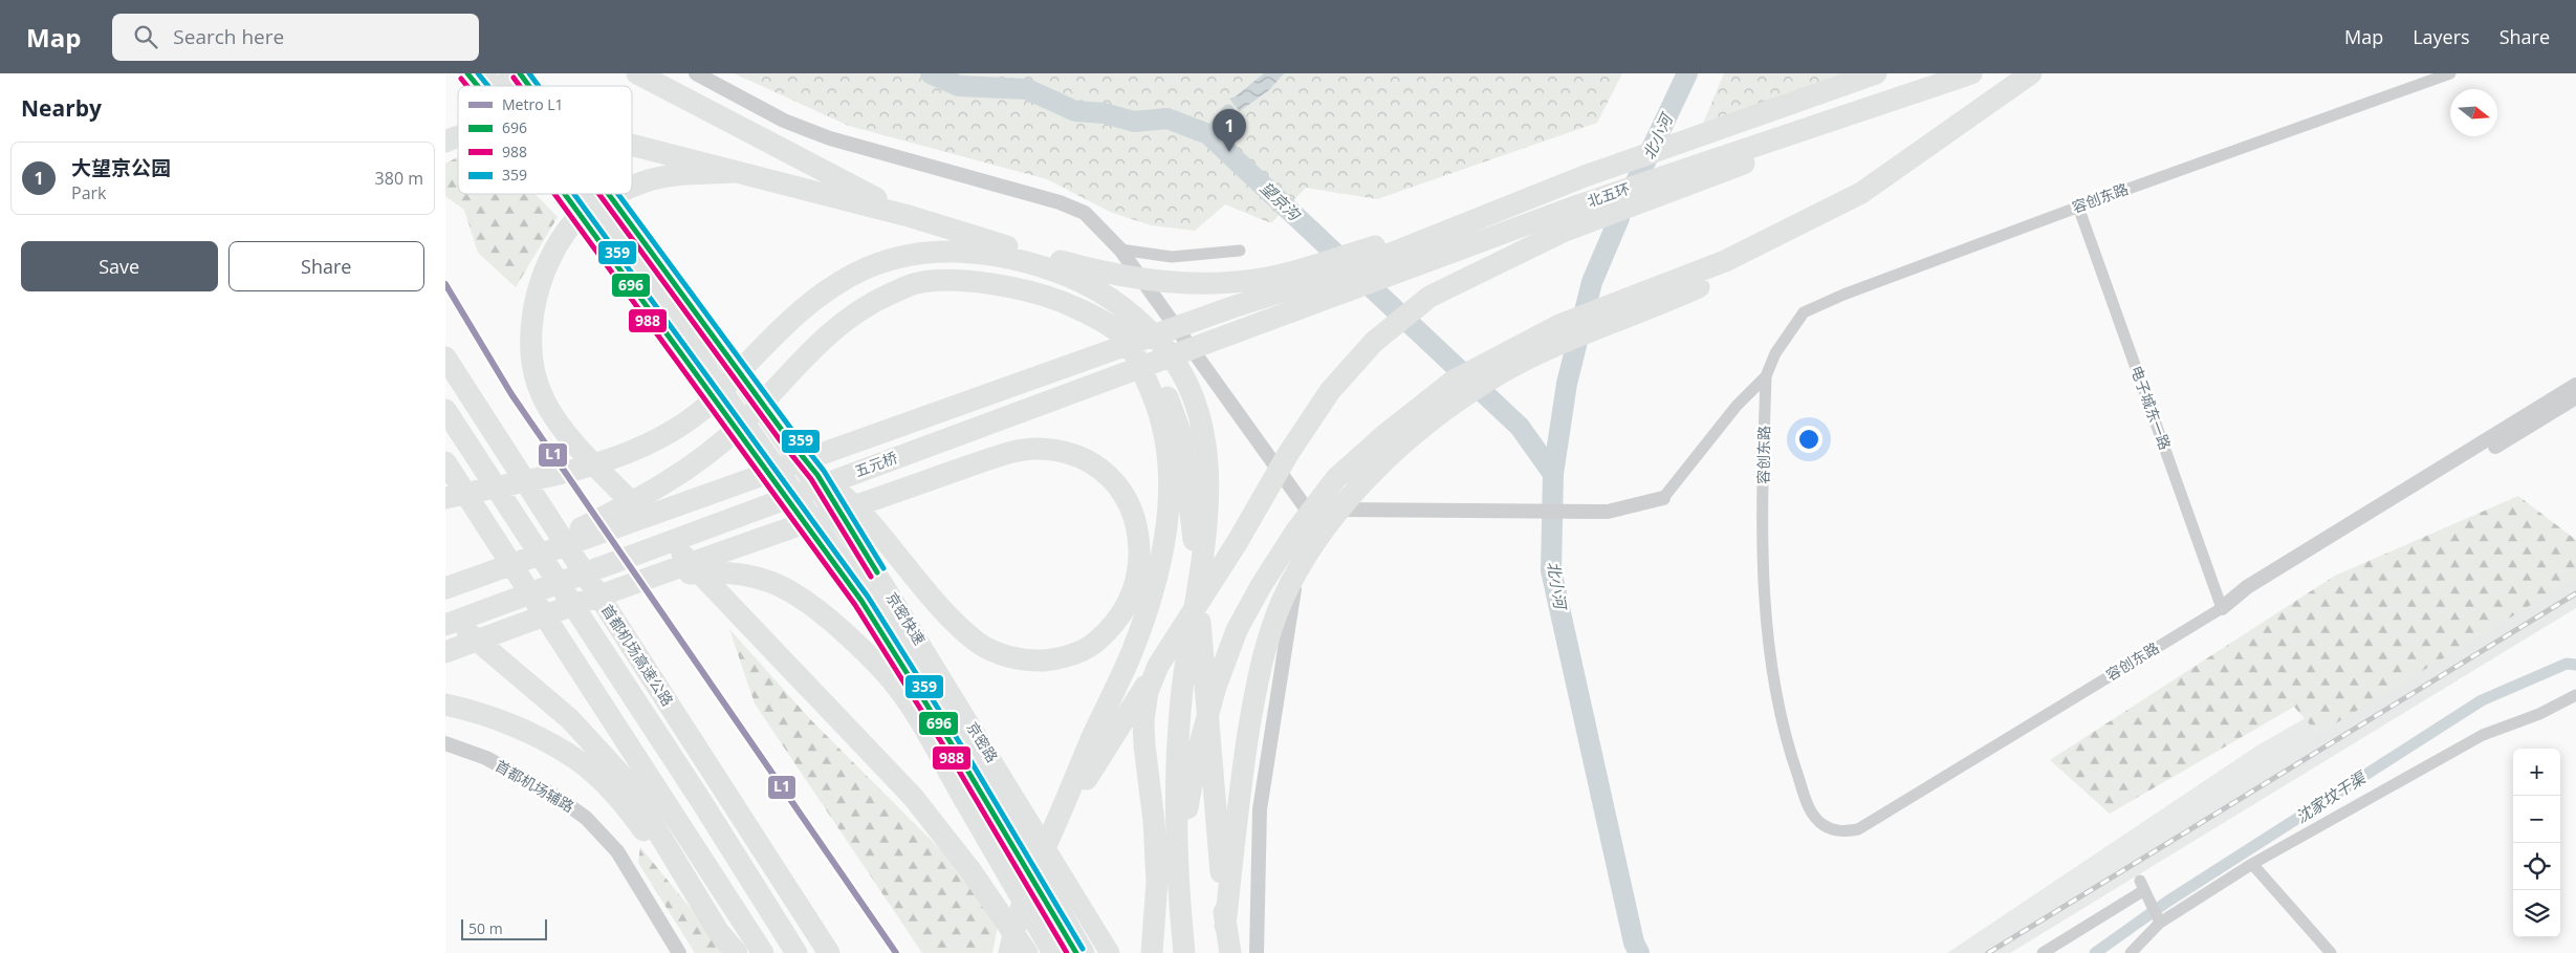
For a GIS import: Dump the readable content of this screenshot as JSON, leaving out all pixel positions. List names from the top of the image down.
{
  "streets": {
    "highway": [
      "北五环",
      "五元桥",
      "京密快速",
      "首都机场高速公路"
    ],
    "main road": ["京密路"],
    "street": ["容创东路", "电子城东一路", "首都机场辅路"]
  },
  "crossings": [
    ["北五环", "五元桥"],
    ["容创东路", "电子城东一路"],
    ["京密快速", "京密路"]
  ],
  "water": ["北小河", "望京沟", "沈家坟干渠"],
  "lines": [
    "transit line 696",
    "transit line 359",
    "transit line 988",
    "metro line L1"
  ],
  "legend": [
    "Metro L1",
    "696",
    "988",
    "359"
  ],
  "scale_bar": "50 m",
  "north": "right",
  "page": {
    "header": "Map",
    "search": "Search here",
    "nav": ["Map", "Layers", "Share"],
    "heading": "Nearby",
    "pins": "1",
    "list": [
      {
        "mark": "1",
        "name": "大望京公园",
        "note": "Park",
        "value": "380 m"
      }
    ],
    "buttons": ["Save", "Share"],
    "map_buttons": ["+", "−"],
    "scale": "50 m"
  }
}
